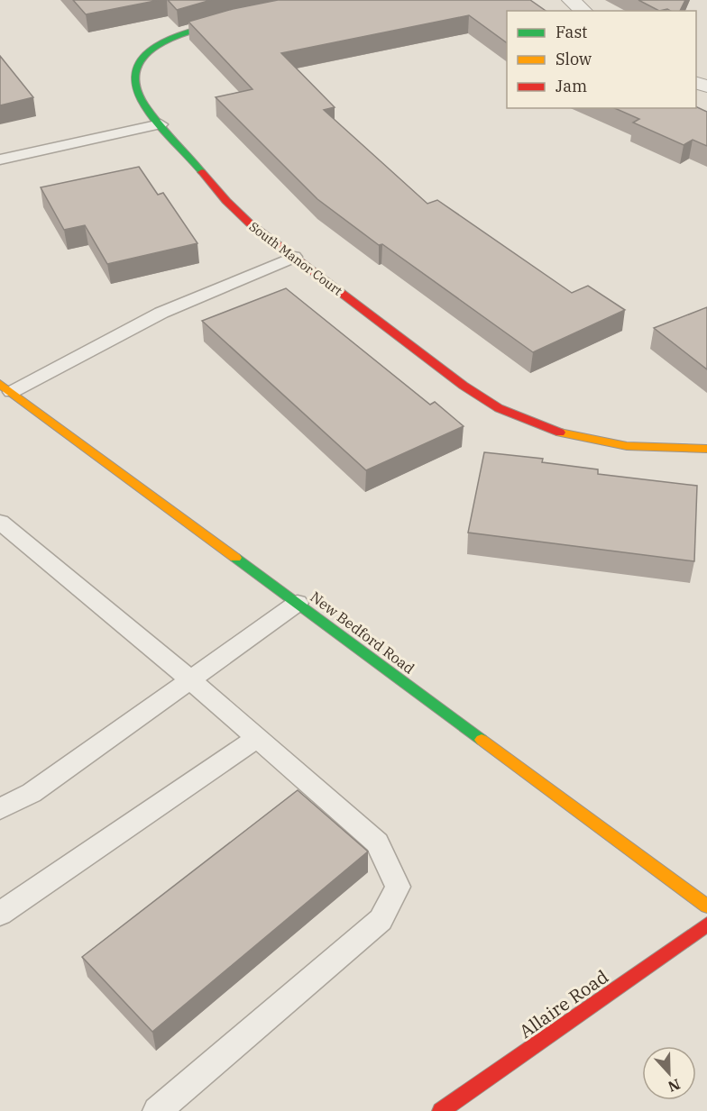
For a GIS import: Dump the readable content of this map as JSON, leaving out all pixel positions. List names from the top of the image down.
{
  "streets": {
    "street": ["South Manor Court", "New Bedford Road", "Allaire Road"]
  },
  "legend": ["Fast", "Slow", "Jam"],
  "north": "bottom"
}
